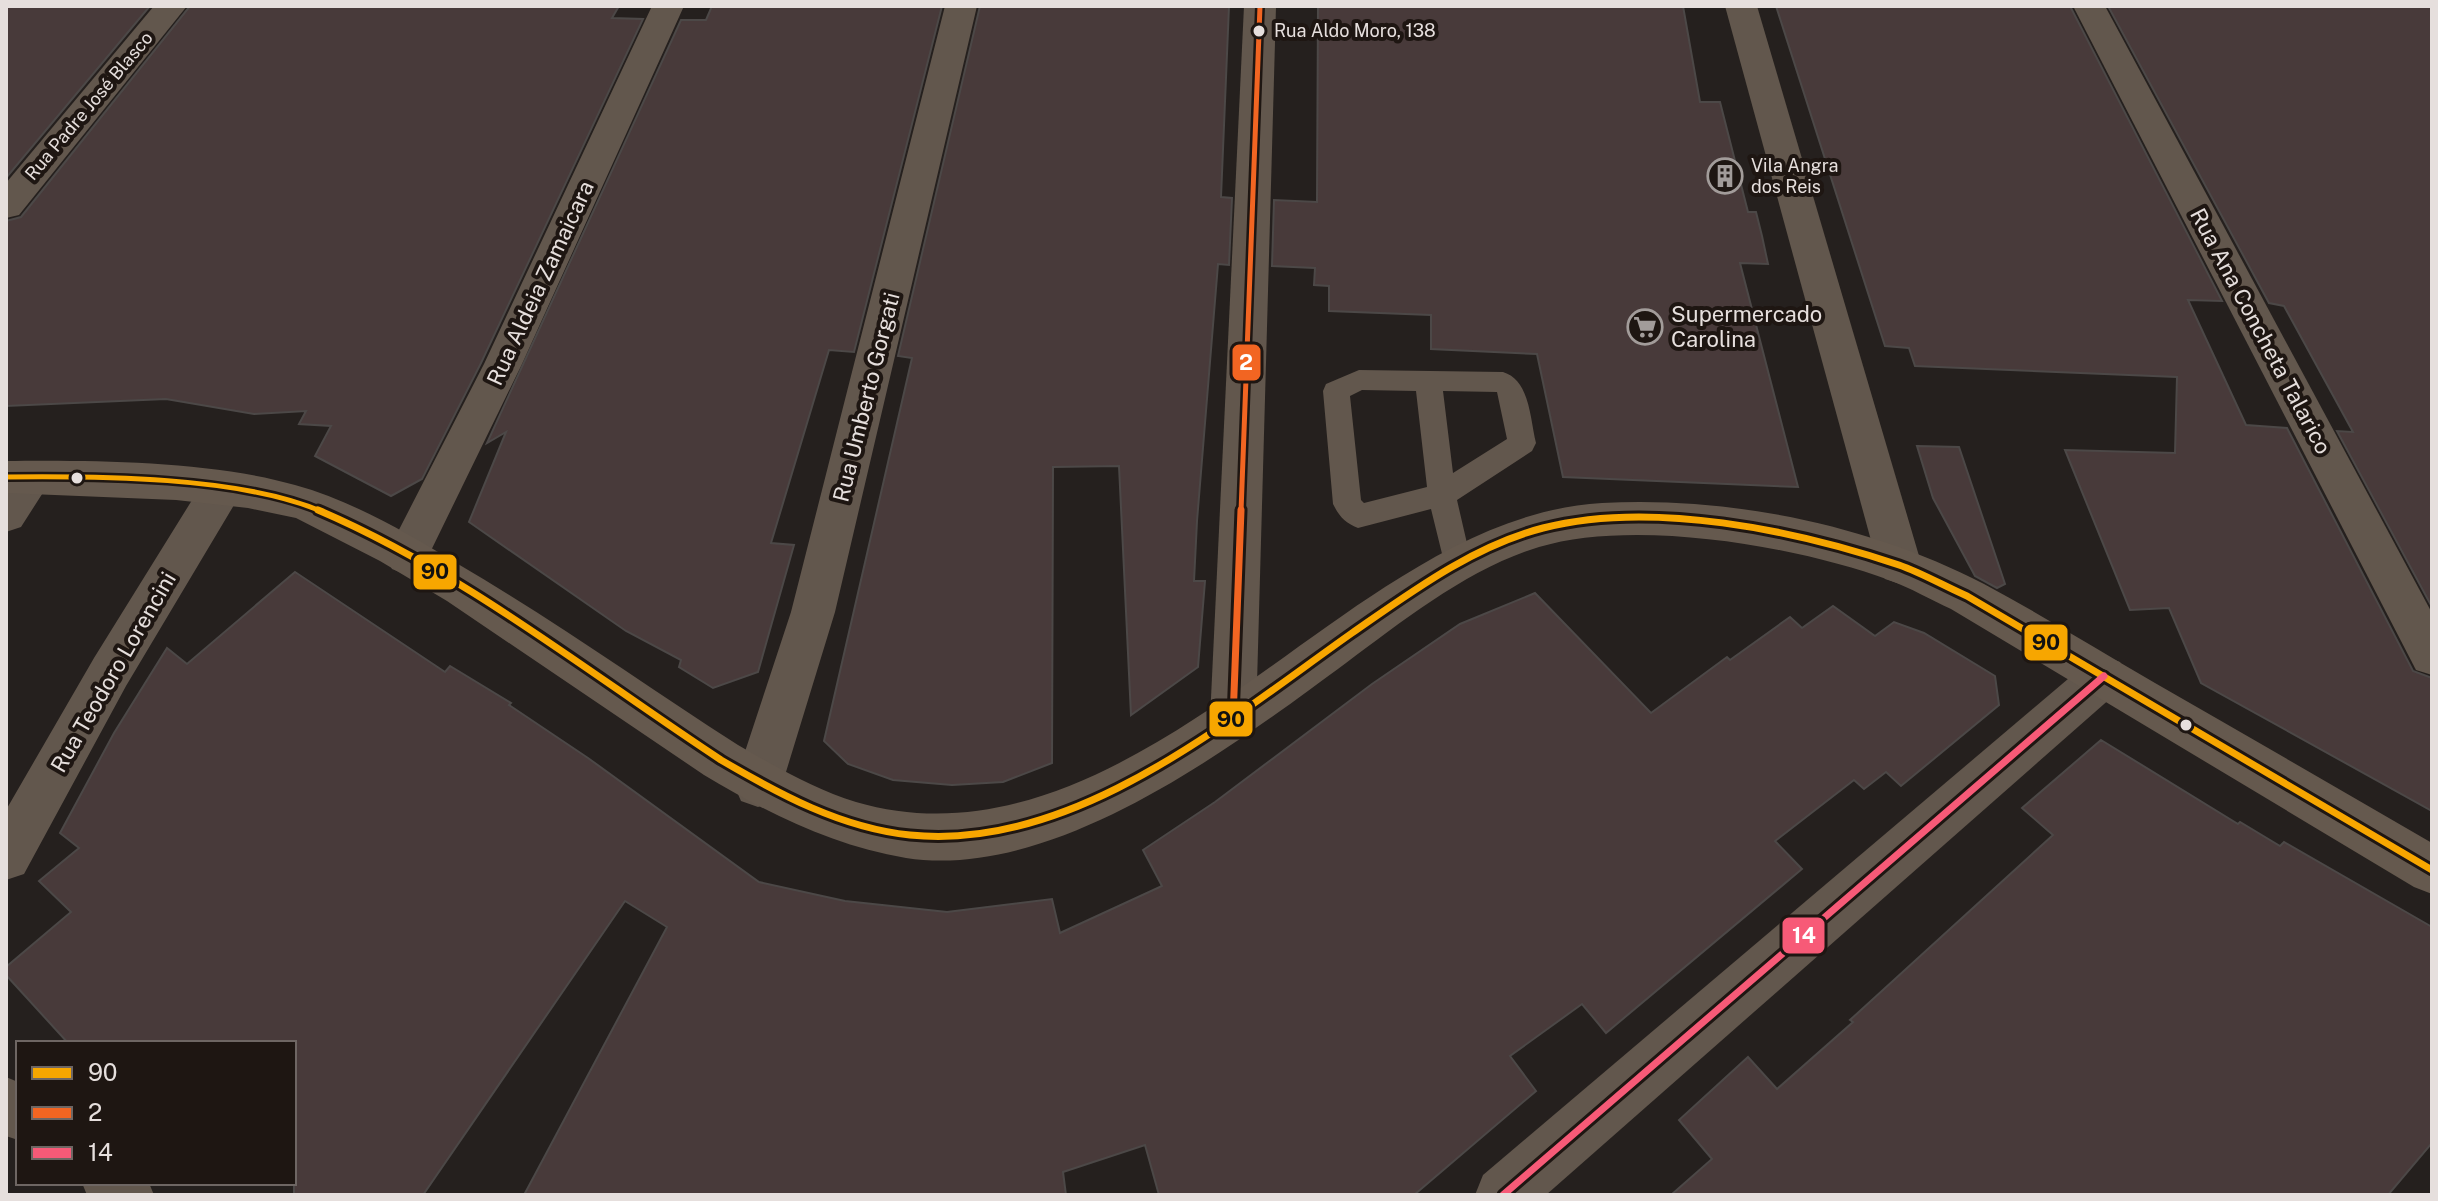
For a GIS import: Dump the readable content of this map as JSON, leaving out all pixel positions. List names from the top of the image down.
{
  "streets": {
    "street": [
      "Rua Padre José Blasco",
      "Rua Aldeia Zamaicara",
      "Rua Ana Concheta Talarico",
      "Rua Umberto Gorgati",
      "Rua Teodoro Lorencini"
    ]
  },
  "places": {
    "other": ["Rua Aldo Moro, 138"],
    "building": ["Vila Angra dos Reis"],
    "supermarket": ["Supermercado Carolina"]
  },
  "lines": ["transit line 2", "transit line 90", "transit line 14"],
  "legend": ["90", "2", "14"]
}
